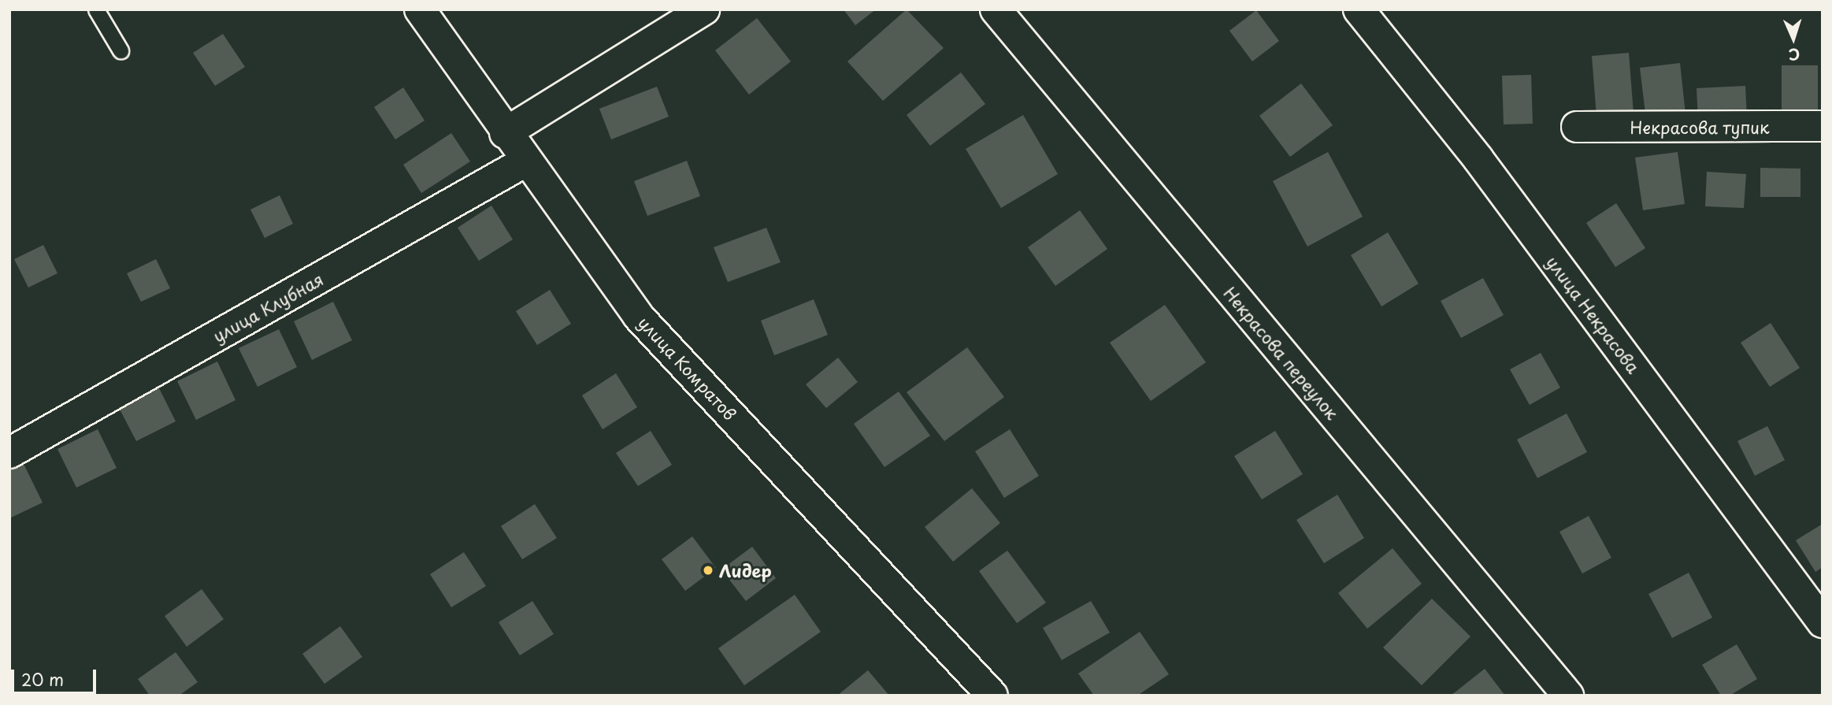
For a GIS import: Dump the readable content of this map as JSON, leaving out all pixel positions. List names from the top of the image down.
{
  "streets": {
    "street": [
      "Некрасова тупик",
      "улица Клубная",
      "улица Некрасова",
      "Некрасова переулок",
      "улица Комратов"
    ]
  },
  "crossings": [
    ["улица Клубная", "улица Комратов"]
  ],
  "places": ["Лидер"],
  "scale_bar": "20 m",
  "north": "bottom"
}
